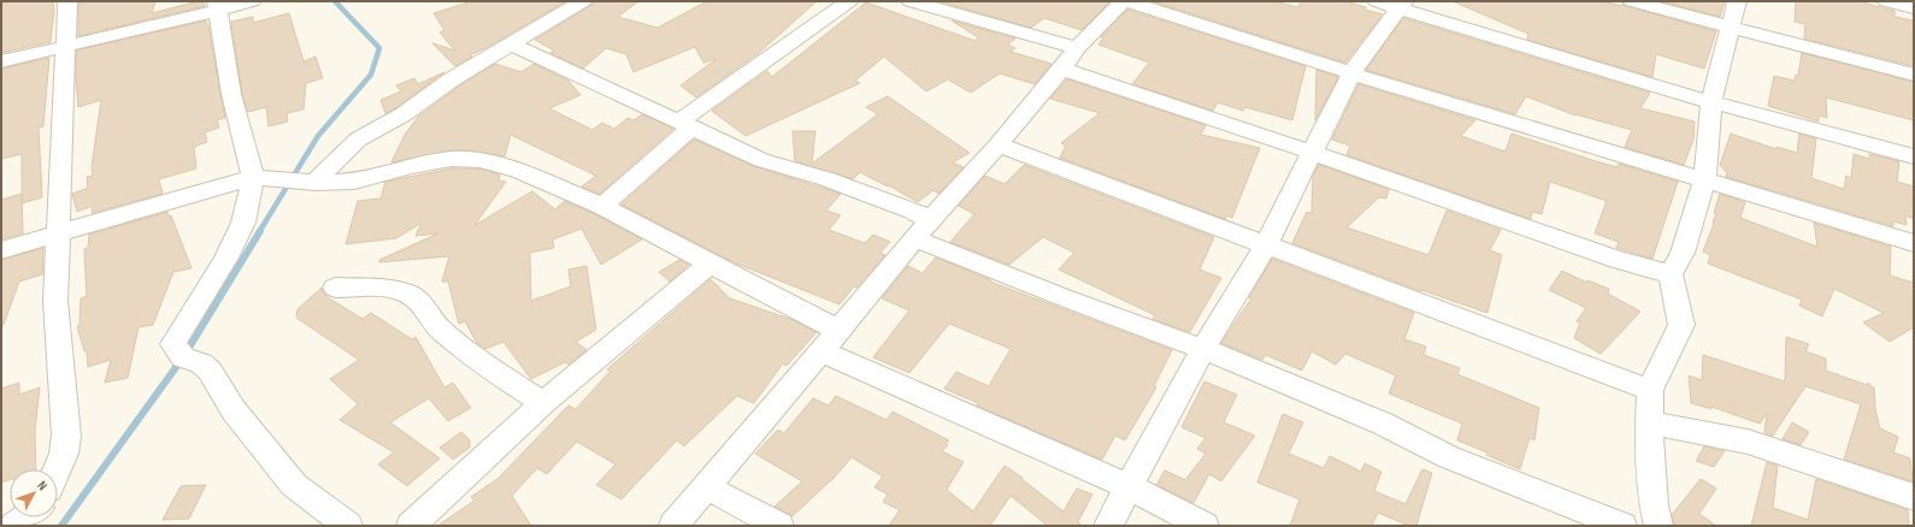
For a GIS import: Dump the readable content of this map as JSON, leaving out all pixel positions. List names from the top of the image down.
{
  "north": "top right"
}
